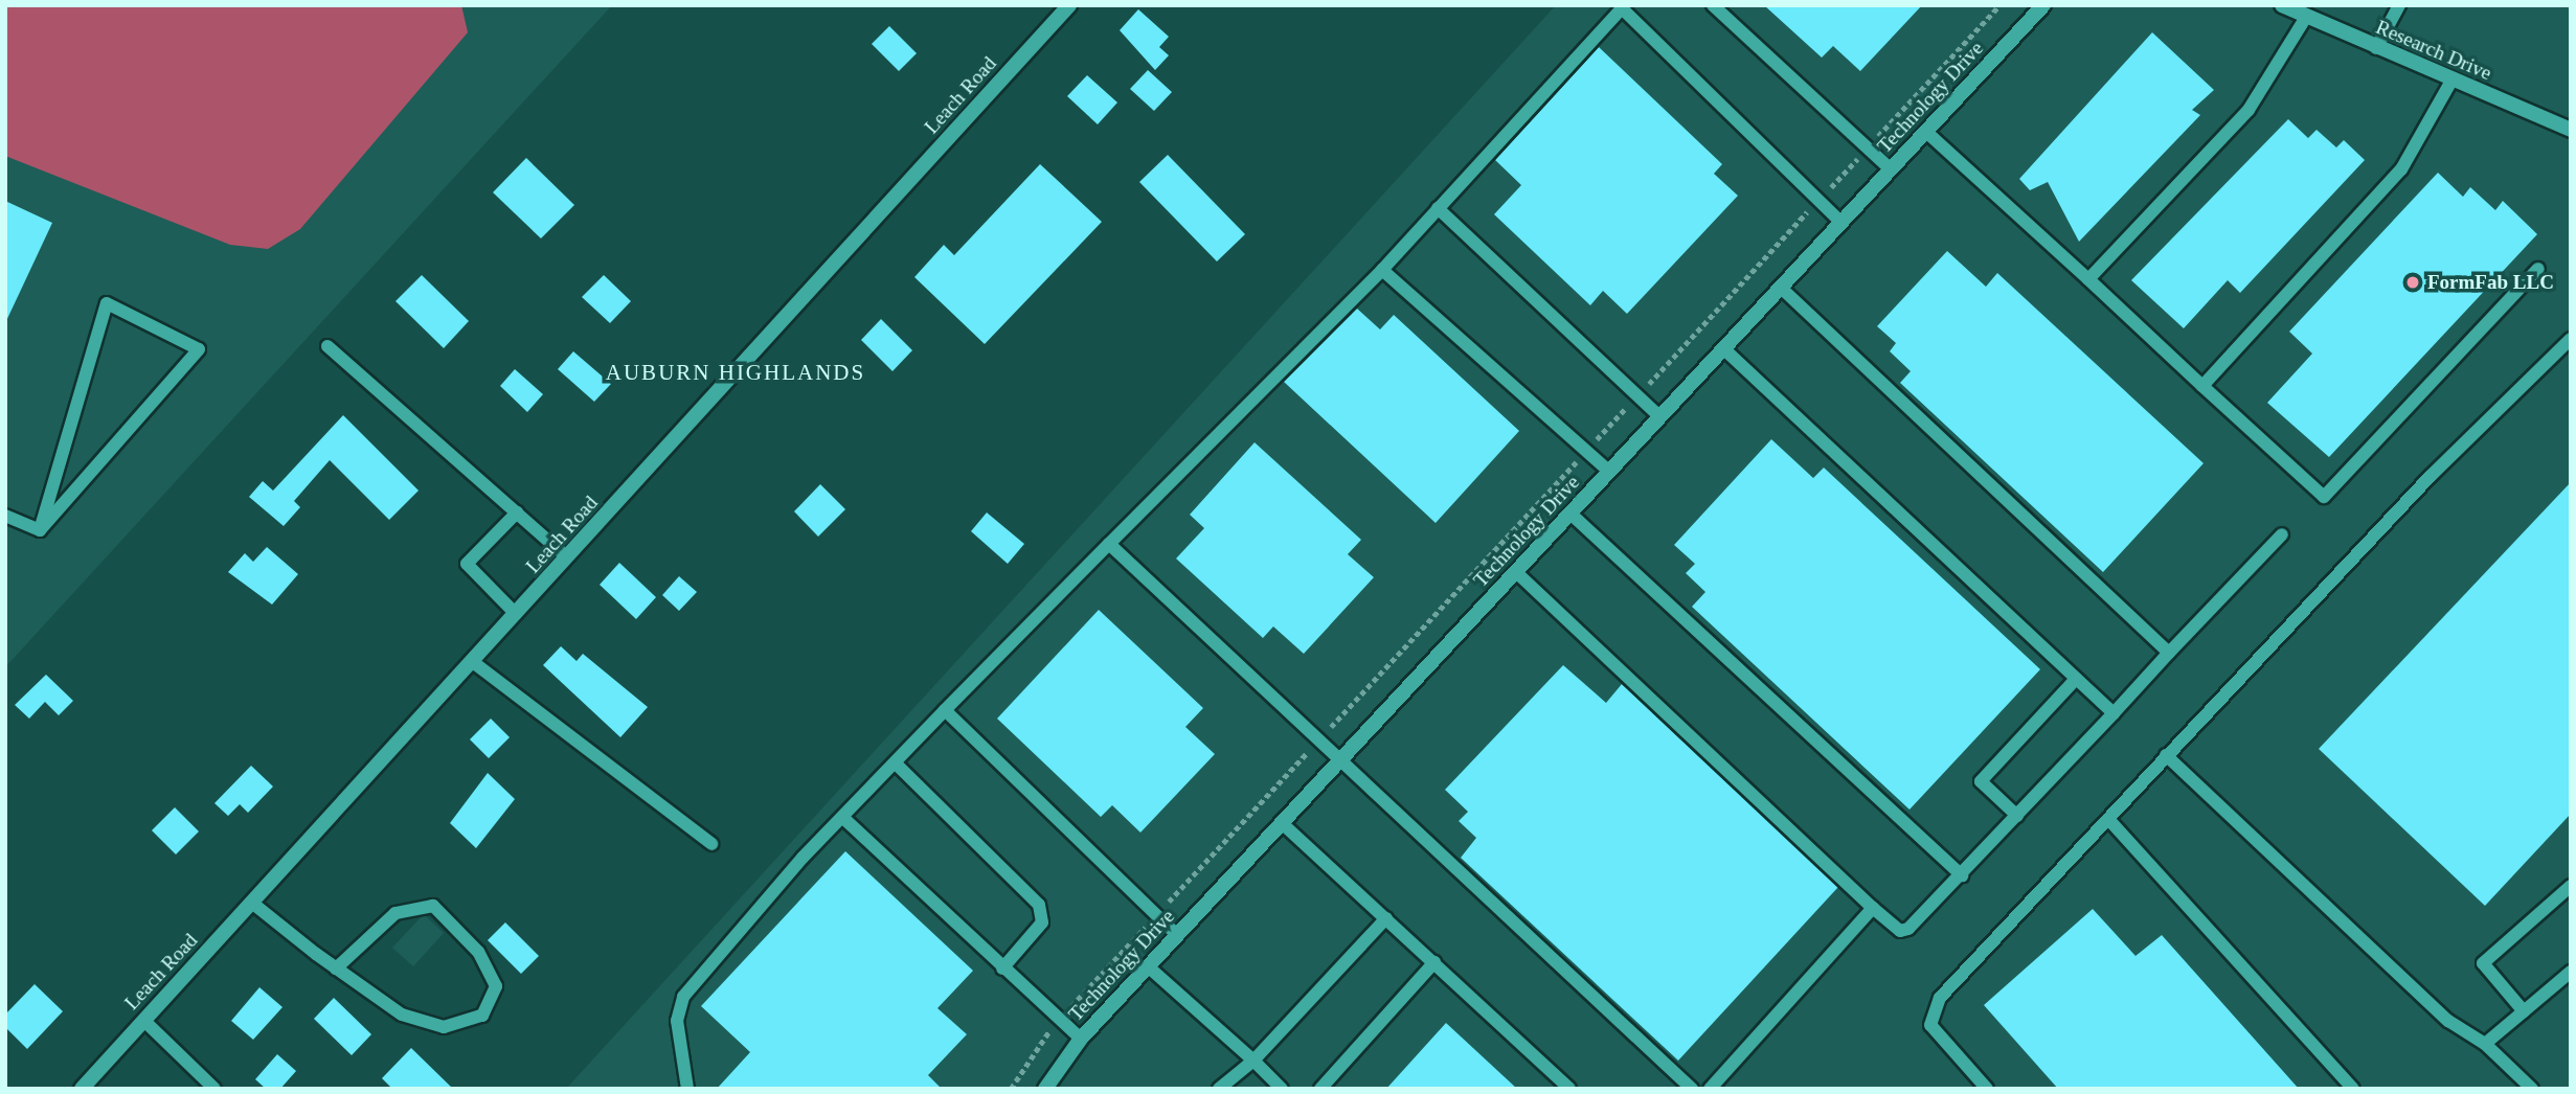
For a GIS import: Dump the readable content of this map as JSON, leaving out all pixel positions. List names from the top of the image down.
{
  "streets": {
    "street": ["Research Drive", "Leach Road", "Technology Drive"]
  },
  "districts": ["AUBURN HIGHLANDS"],
  "places": ["FormFab LLC"]
}
